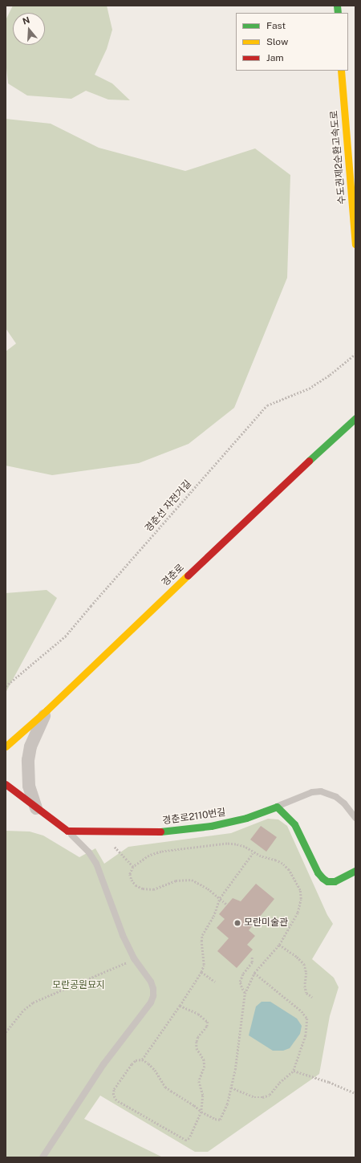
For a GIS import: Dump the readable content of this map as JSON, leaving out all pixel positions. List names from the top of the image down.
{
  "streets": {
    "main road": ["수도권제2순환고속도로", "경춘로", "경춘로2110번길"],
    "path": ["경춘선 자전거길"]
  },
  "parks": ["모란공원묘지"],
  "places": ["모란미술관"],
  "legend": ["Fast", "Slow", "Jam"],
  "north": "top"
}
